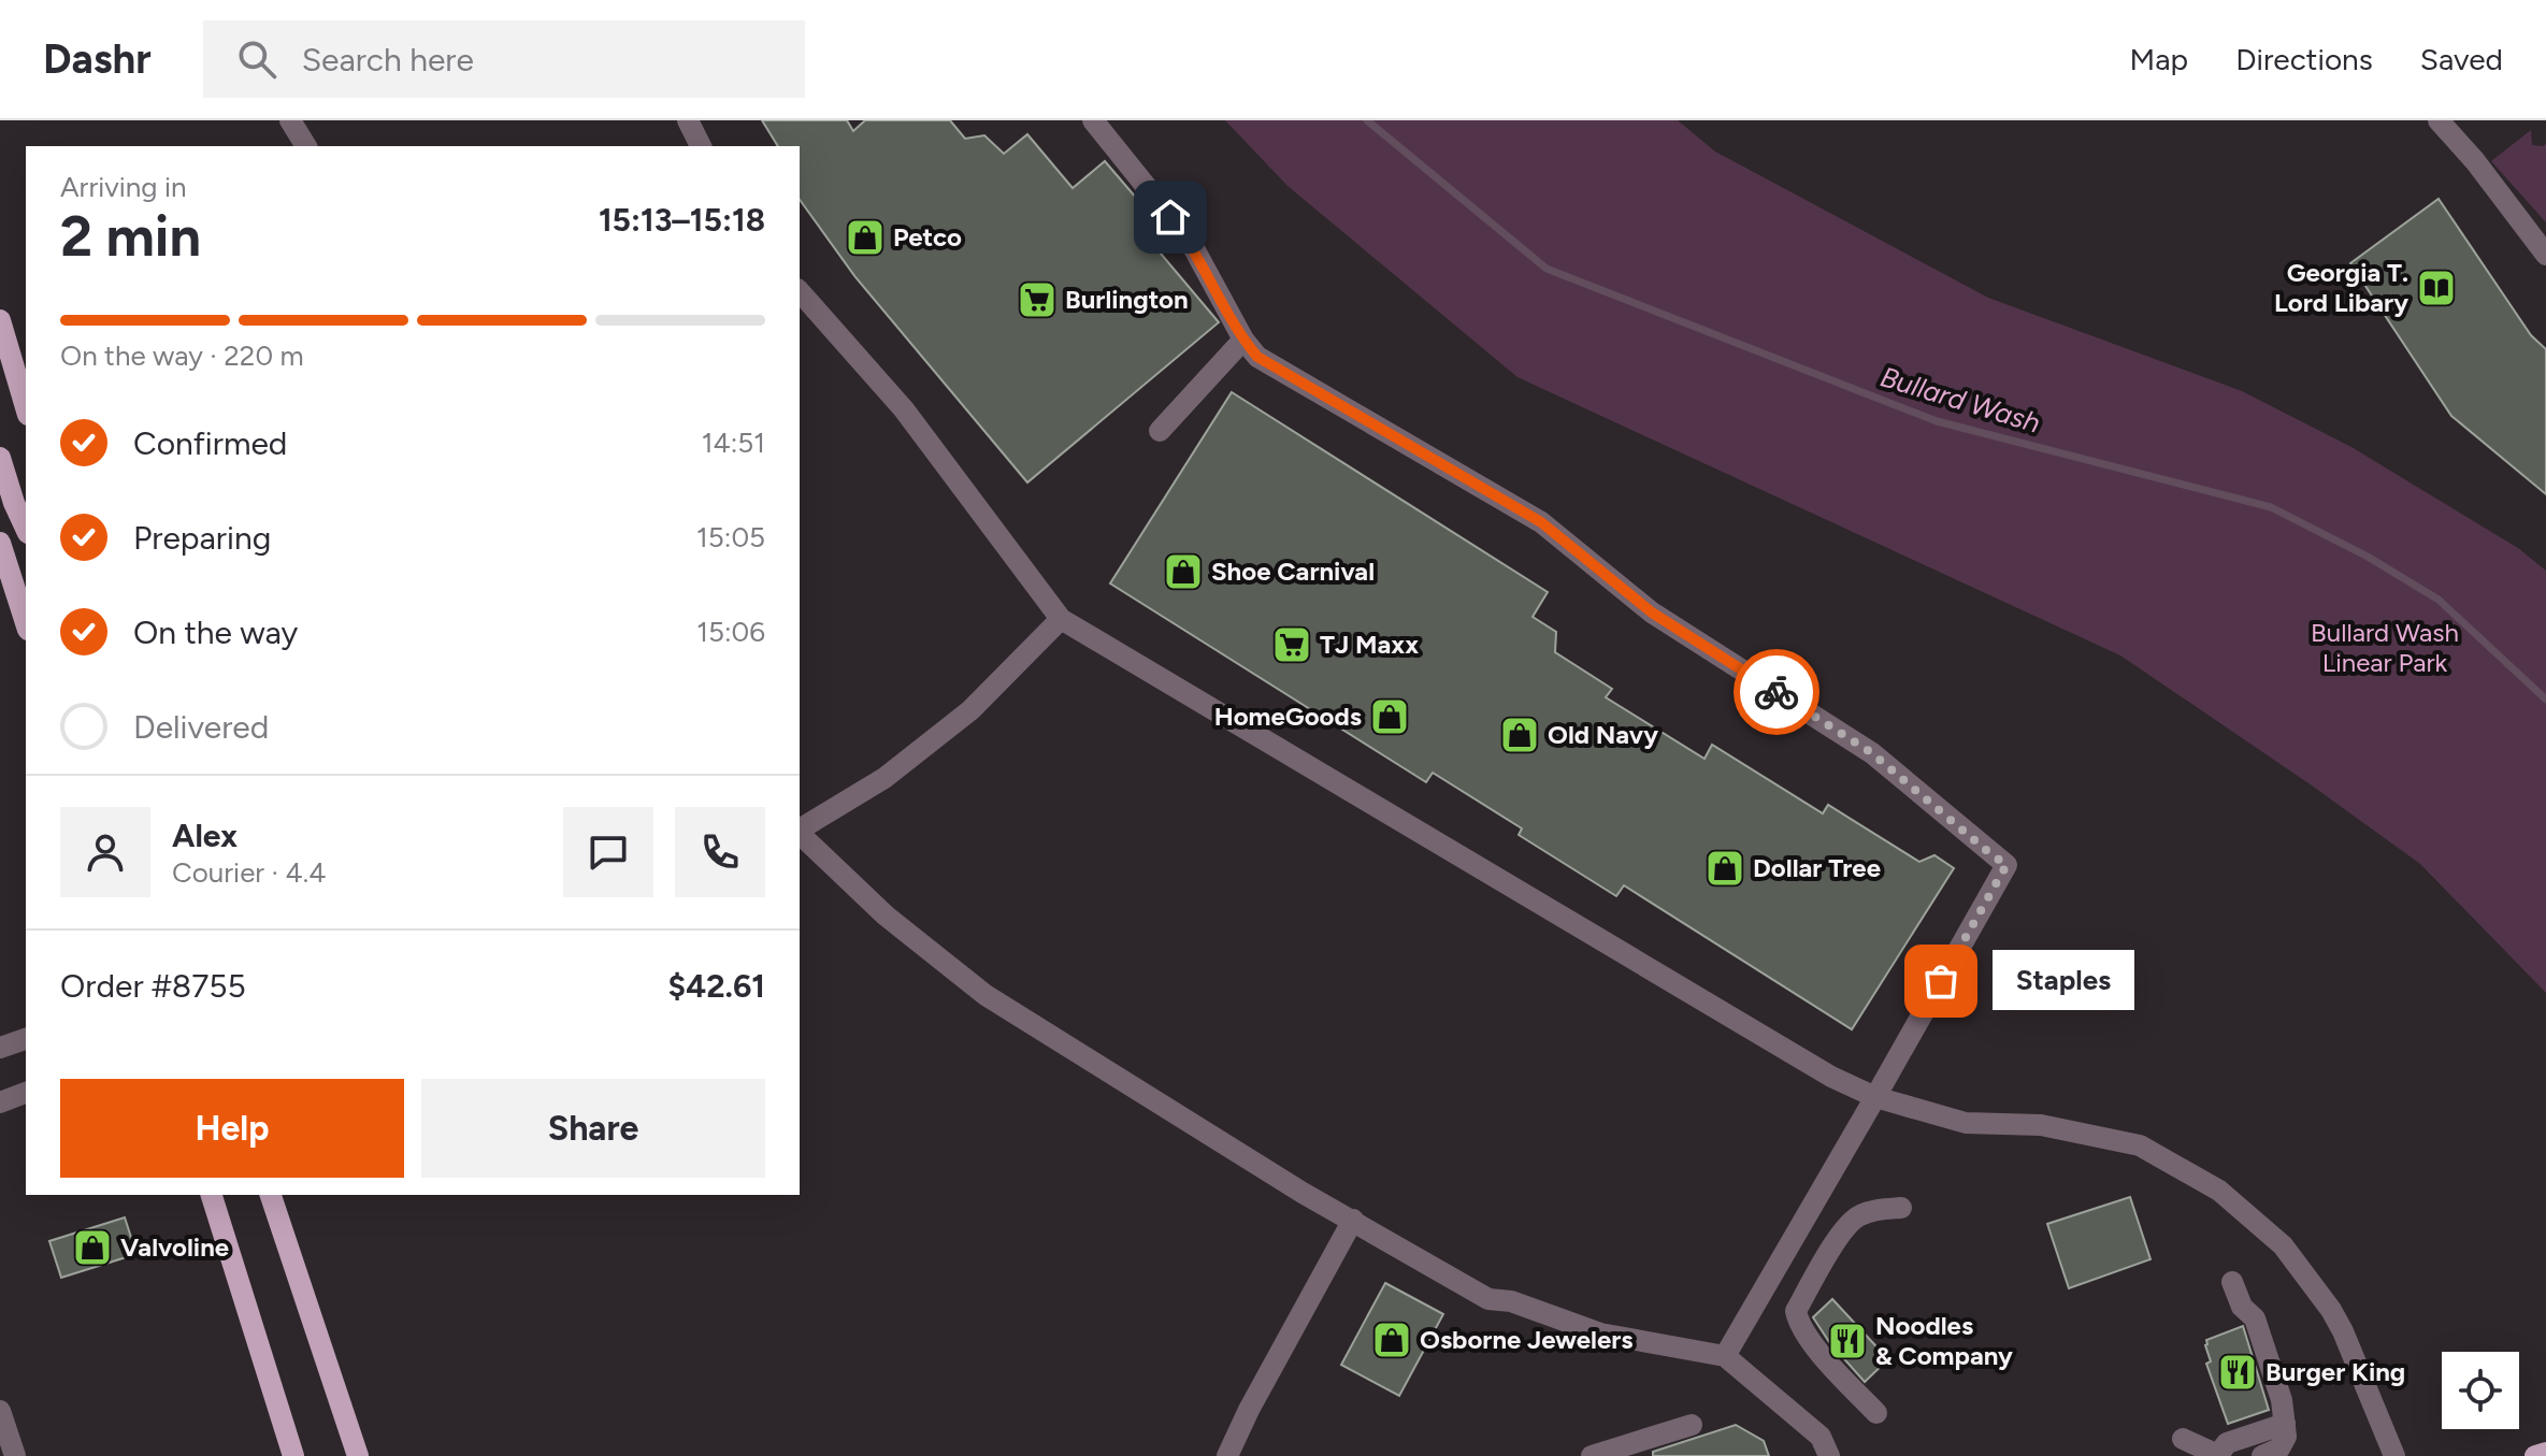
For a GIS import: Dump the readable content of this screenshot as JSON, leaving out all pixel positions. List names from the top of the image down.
{
  "water": ["Bullard Wash"],
  "parks": ["Bullard Wash Linear Park"],
  "places": {
    "shop": [
      "Petco",
      "Shoe Carnival",
      "HomeGoods",
      "Old Navy",
      "Dollar Tree",
      "Valvoline",
      "Osborne Jewelers"
    ],
    "library": ["Georgia T. Lord Libary"],
    "supermarket": ["Burlington", "TJ Maxx"],
    "other": ["Staples"],
    "restaurant": ["Noodles & Company", "Burger King"]
  },
  "page": {
    "header": "Dashr",
    "search": "Search here",
    "nav": ["Map", "Directions", "Saved"],
    "heading": ["2 min", "Arriving in", "15:13–15:18"],
    "panel": [
      "Alex",
      "Courier · 4.4",
      "Order #8755",
      "$42.61"
    ],
    "bar": "On the way · 220 m",
    "list": [
      ["Confirmed", "14:51"],
      ["Preparing", "15:05"],
      ["On the way", "15:06"],
      "Delivered"
    ],
    "bubble": "Staples",
    "buttons": ["Help", "Share"]
  }
}
